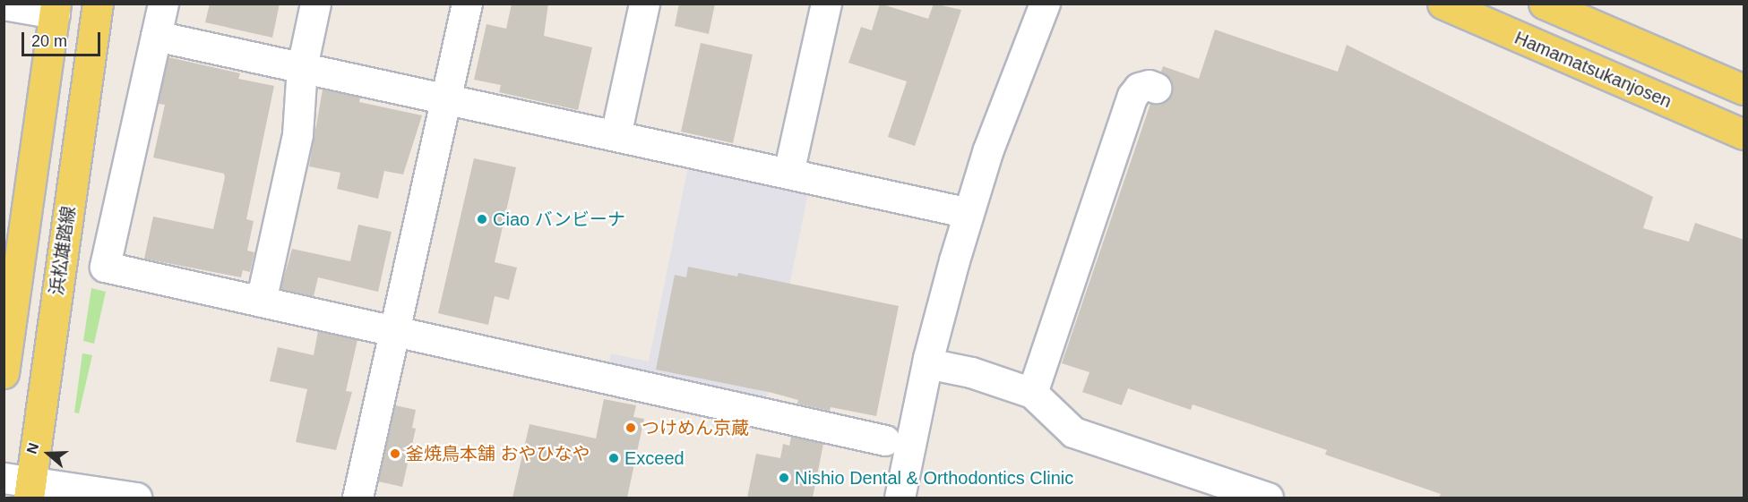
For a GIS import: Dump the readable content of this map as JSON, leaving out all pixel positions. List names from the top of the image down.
{
  "streets": {
    "main road": ["Hamamatsukanjosen", "浜松雄踏線"]
  },
  "places": [
    "Ciao バンビーナ",
    "つけめん京蔵",
    "釜焼鳥本舗 おやひなや",
    "Exceed",
    "Nishio Dental & Orthodontics Clinic"
  ],
  "scale_bar": "20 m",
  "north": "left"
}
